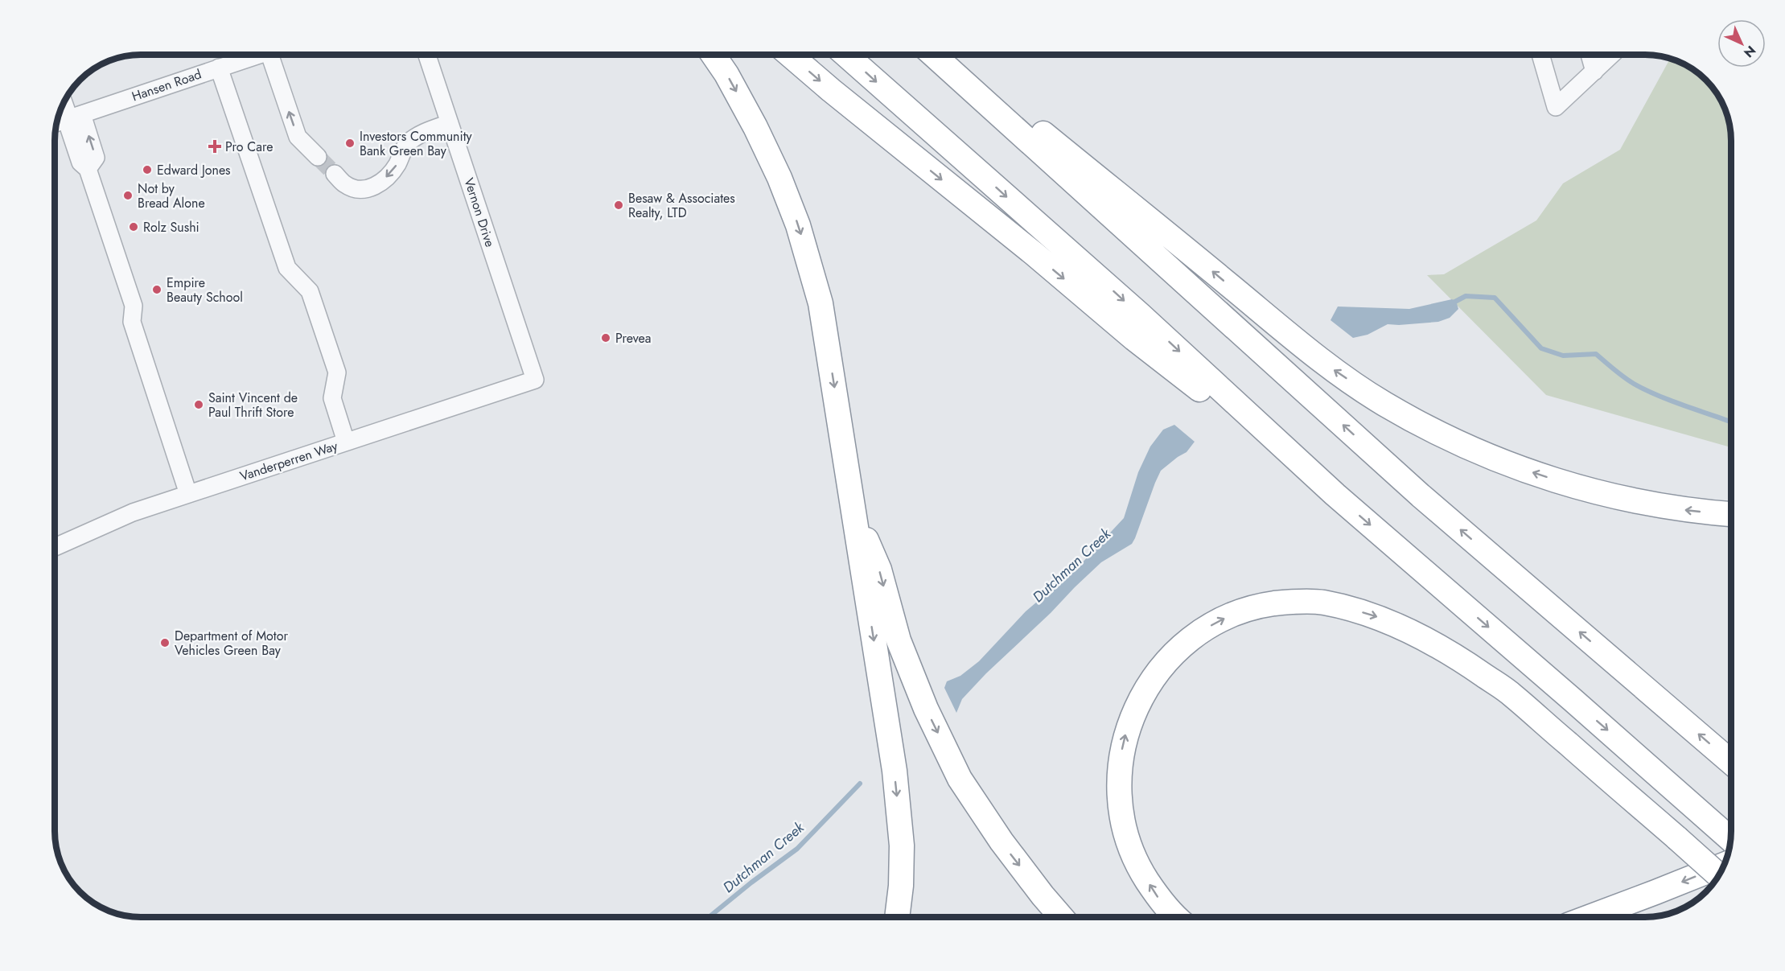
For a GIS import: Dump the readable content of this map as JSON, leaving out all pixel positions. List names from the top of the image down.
{
  "streets": {
    "street": ["Hansen Road", "Vernon Drive", "Vanderperren Way"]
  },
  "crossings": [
    ["Vernon Drive", "Vanderperren Way"]
  ],
  "water": ["Dutchman Creek"],
  "places": {
    "other": [
      "Investors Community Bank Green Bay",
      "Edward Jones",
      "Not by Bread Alone",
      "Besaw & Associates Realty, LTD",
      "Rolz Sushi",
      "Empire Beauty School",
      "Prevea",
      "Saint Vincent de Paul Thrift Store",
      "Department of Motor Vehicles Green Bay"
    ],
    "health": ["Pro Care"]
  },
  "north": "bottom right"
}
